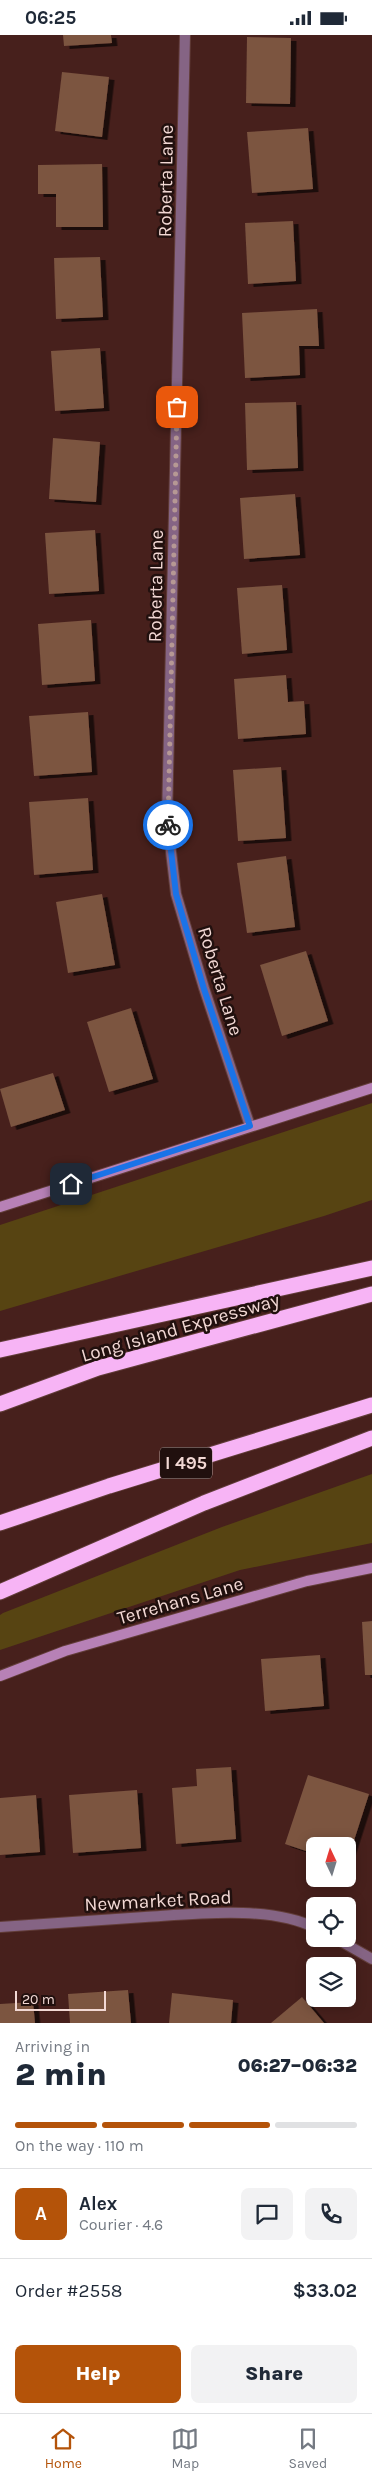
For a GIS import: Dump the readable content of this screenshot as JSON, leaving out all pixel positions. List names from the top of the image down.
{
  "streets": {
    "highway": ["Long Island Expressway", "I 495"],
    "main road": ["Terrehans Lane"],
    "street": ["Roberta Lane", "Newmarket Road"]
  },
  "scale_bar": "20 m",
  "north": "top",
  "page": {
    "status": "06:25",
    "scale": "20 m",
    "heading": ["2 min", "Arriving in", "06:27–06:32"],
    "panel": [
      "Alex",
      "Courier · 4.6",
      "Order #2558",
      "$33.02"
    ],
    "bar": "On the way · 110 m",
    "round": "A",
    "buttons": ["Help", "Share"],
    "tabs": ["Home", "Map", "Saved"]
  }
}
